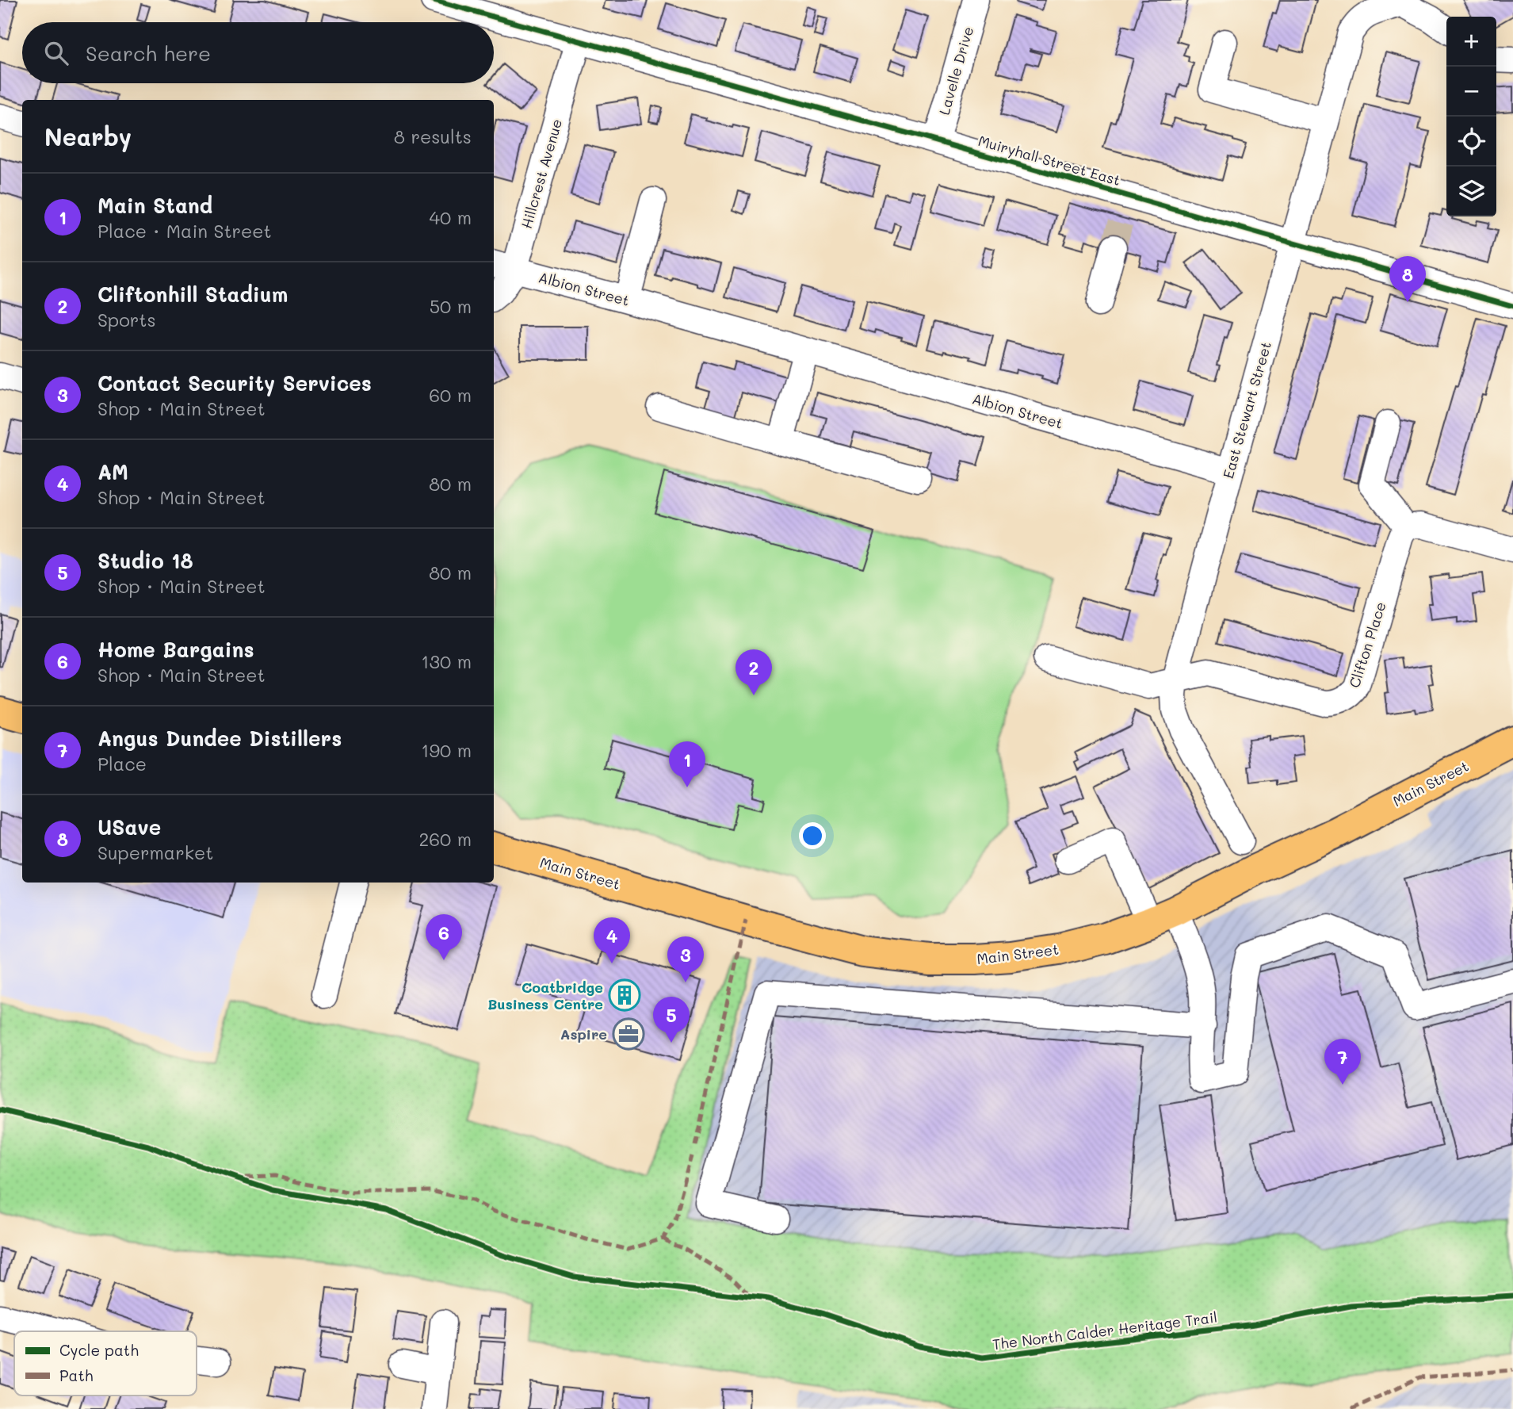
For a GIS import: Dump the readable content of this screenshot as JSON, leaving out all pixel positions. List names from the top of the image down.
{
  "streets": {
    "main road": ["Main Street"],
    "street": [
      "Lavelle Drive",
      "Muiryhall Street East",
      "Hillcrest Avenue",
      "Albion Street",
      "East Stewart Street",
      "Clifton Place"
    ],
    "cycle path": ["The North Calder Heritage Trail"]
  },
  "crossings": [
    ["Lavelle Drive", "Muiryhall Street East"],
    ["Muiryhall Street East", "Hillcrest Avenue"],
    ["Muiryhall Street East", "East Stewart Street"],
    ["Hillcrest Avenue", "Albion Street"],
    ["Albion Street", "East Stewart Street"],
    ["East Stewart Street", "Clifton Place"]
  ],
  "places": {
    "building": ["Coatbridge Business Centre"],
    "office": ["Aspire"]
  },
  "legend": ["Cycle path", "Path"],
  "page": {
    "map_buttons": ["+", "−"],
    "search": "Search here",
    "heading": ["Nearby", "8 results"],
    "list": [
      {
        "mark": "1",
        "name": "Main Stand",
        "note": "Place · Main Street",
        "value": "40 m"
      },
      {
        "mark": "2",
        "name": "Cliftonhill Stadium",
        "note": "Sports",
        "value": "50 m"
      },
      {
        "mark": "3",
        "name": "Contact Security Services",
        "note": "Shop · Main Street",
        "value": "60 m"
      },
      {
        "mark": "4",
        "name": "AM",
        "note": "Shop · Main Street",
        "value": "80 m"
      },
      {
        "mark": "5",
        "name": "Studio 18",
        "note": "Shop · Main Street",
        "value": "80 m"
      },
      {
        "mark": "6",
        "name": "Home Bargains",
        "note": "Shop · Main Street",
        "value": "130 m"
      },
      {
        "mark": "7",
        "name": "Angus Dundee Distillers",
        "note": "Place",
        "value": "190 m"
      },
      {
        "mark": "8",
        "name": "USave",
        "note": "Supermarket",
        "value": "260 m"
      }
    ],
    "pins": [
      "8",
      "2",
      "1",
      "6",
      "4",
      "3",
      "5",
      "7"
    ]
  }
}
